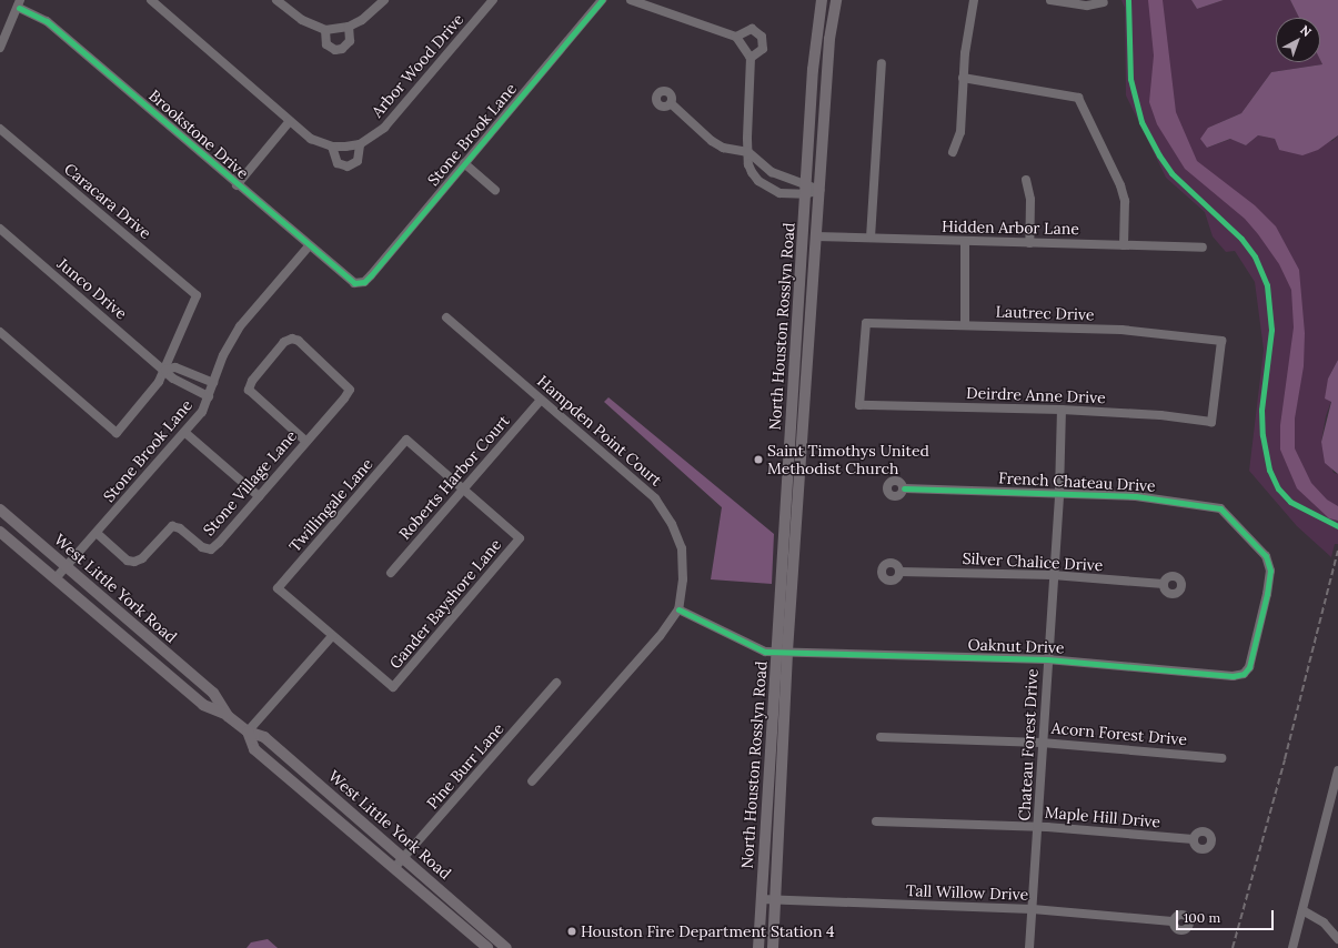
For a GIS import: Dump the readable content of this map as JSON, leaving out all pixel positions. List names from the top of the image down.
{
  "streets": {
    "main road": ["North Houston Rosslyn Road", "West Little York Road"],
    "street": [
      "Arbor Wood Drive",
      "Brookstone Drive",
      "Stone Brook Lane",
      "Caracara Drive",
      "Hidden Arbor Lane",
      "Junco Drive",
      "Lautrec Drive",
      "Deirdre Anne Drive",
      "Hampden Point Court",
      "Roberts Harbor Court",
      "French Chateau Drive",
      "Stone Village Lane",
      "Twillingale Lane",
      "Silver Chalice Drive",
      "Gander Bayshore Lane",
      "Oaknut Drive",
      "Acorn Forest Drive",
      "Chateau Forest Drive",
      "Pine Burr Lane",
      "Maple Hill Drive",
      "Tall Willow Drive"
    ]
  },
  "crossings": [
    ["Brookstone Drive", "Stone Brook Lane"],
    ["Stone Brook Lane", "Junco Drive"],
    ["Stone Brook Lane", "Stone Village Lane"],
    ["Stone Brook Lane", "West Little York Road"],
    ["Caracara Drive", "Junco Drive"],
    ["Hidden Arbor Lane", "North Houston Rosslyn Road"],
    ["Lautrec Drive", "Deirdre Anne Drive"],
    ["North Houston Rosslyn Road", "Oaknut Drive"],
    ["North Houston Rosslyn Road", "Tall Willow Drive"],
    ["Deirdre Anne Drive", "Chateau Forest Drive"],
    ["Hampden Point Court", "Roberts Harbor Court"],
    ["Hampden Point Court", "Oaknut Drive"],
    ["Roberts Harbor Court", "Twillingale Lane"],
    ["Roberts Harbor Court", "Gander Bayshore Lane"],
    ["French Chateau Drive", "Oaknut Drive"],
    ["French Chateau Drive", "Chateau Forest Drive"],
    ["Twillingale Lane", "Gander Bayshore Lane"],
    ["Silver Chalice Drive", "Chateau Forest Drive"],
    ["West Little York Road", "Pine Burr Lane"],
    ["Oaknut Drive", "Chateau Forest Drive"],
    ["Acorn Forest Drive", "Chateau Forest Drive"],
    ["Chateau Forest Drive", "Maple Hill Drive"],
    ["Chateau Forest Drive", "Tall Willow Drive"]
  ],
  "places": ["Saint Timothys United Methodist Church", "Houston Fire Department Station 4"],
  "scale_bar": "100 m",
  "north": "top right"
}
